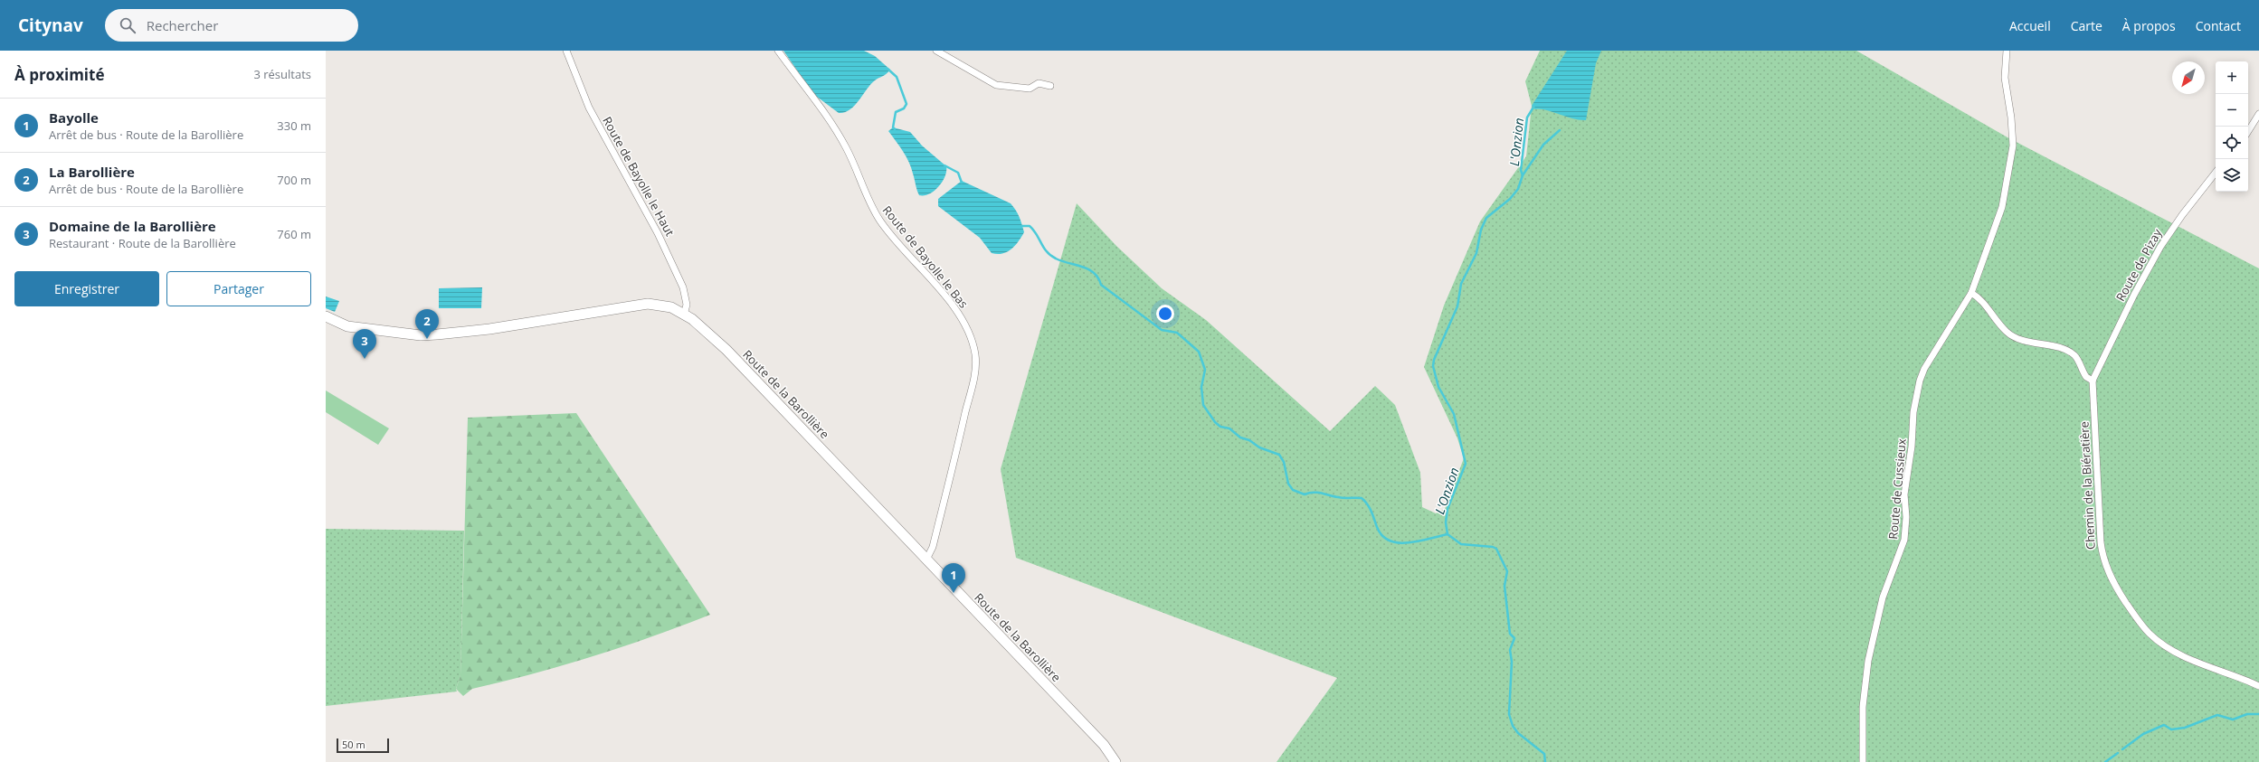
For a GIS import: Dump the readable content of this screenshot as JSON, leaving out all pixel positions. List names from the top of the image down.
{
  "streets": {
    "main road": ["Route de la Barollière"],
    "street": [
      "Route de Bayolle le Haut",
      "Route de Bayolle le Bas",
      "Route de Pizay",
      "Chemin de la Biératière",
      "Route de Cussieux"
    ]
  },
  "crossings": [
    ["Route de Bayolle le Haut", "Route de la Barollière"],
    ["Route de Bayolle le Bas", "Route de la Barollière"],
    ["Route de Pizay", "Chemin de la Biératière"]
  ],
  "water": ["L'Onzion"],
  "scale_bar": "50 m",
  "north": "bottom left",
  "page": {
    "header": "Citynav",
    "search": "Rechercher",
    "nav": [
      "Accueil",
      "Carte",
      "À propos",
      "Contact"
    ],
    "heading": ["À proximité", "3 résultats"],
    "map_buttons": ["+", "−"],
    "list": [
      {
        "mark": "1",
        "name": "Bayolle",
        "note": "Arrêt de bus · Route de la Barollière",
        "value": "330 m"
      },
      {
        "mark": "2",
        "name": "La Barollière",
        "note": "Arrêt de bus · Route de la Barollière",
        "value": "700 m"
      },
      {
        "mark": "3",
        "name": "Domaine de la Barollière",
        "note": "Restaurant · Route de la Barollière",
        "value": "760 m"
      }
    ],
    "buttons": ["Enregistrer", "Partager"],
    "pins": ["2", "3", "1"],
    "scale": "50 m"
  }
}
